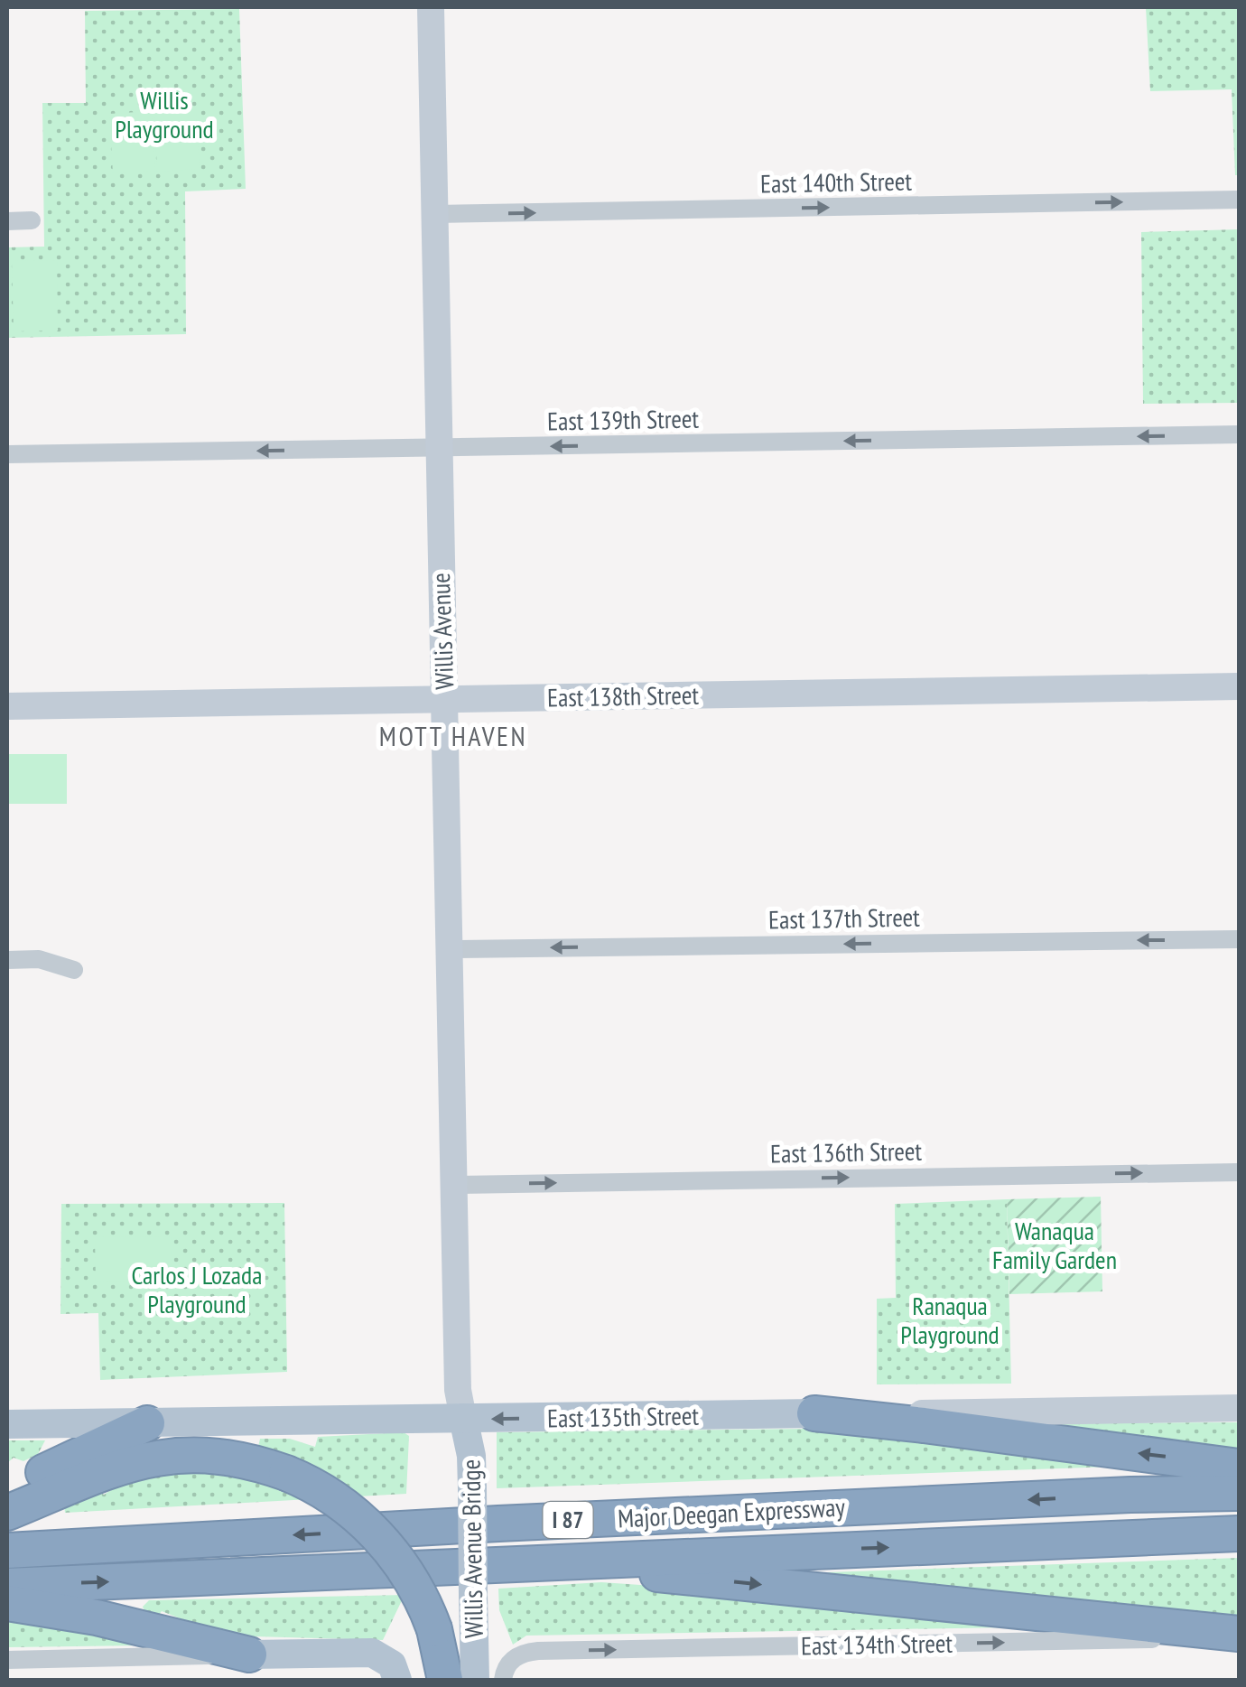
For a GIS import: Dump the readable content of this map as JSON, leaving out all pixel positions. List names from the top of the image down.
{
  "streets": {
    "highway": ["Major Deegan Expressway", "I 87"],
    "main road": [
      "Willis Avenue",
      "East 138th Street",
      "East 135th Street",
      "Willis Avenue Bridge"
    ],
    "street": [
      "East 140th Street",
      "East 139th Street",
      "East 137th Street",
      "East 136th Street",
      "East 134th Street"
    ]
  },
  "crossings": [
    ["East 140th Street", "Willis Avenue"],
    ["East 139th Street", "Willis Avenue"],
    ["Willis Avenue", "East 138th Street"],
    ["Willis Avenue", "East 137th Street"],
    ["Willis Avenue", "East 136th Street"],
    ["Willis Avenue", "East 135th Street"],
    ["Willis Avenue", "Willis Avenue Bridge"],
    ["East 135th Street", "Willis Avenue Bridge"]
  ],
  "one_way": [
    "East 140th Street",
    "East 139th Street",
    "East 137th Street",
    "East 136th Street",
    "East 134th Street"
  ],
  "districts": ["MOTT HAVEN"],
  "parks": [
    "Willis Playground",
    "Wanaqua Family Garden",
    "Carlos J Lozada Playground",
    "Ranaqua Playground"
  ]
}
